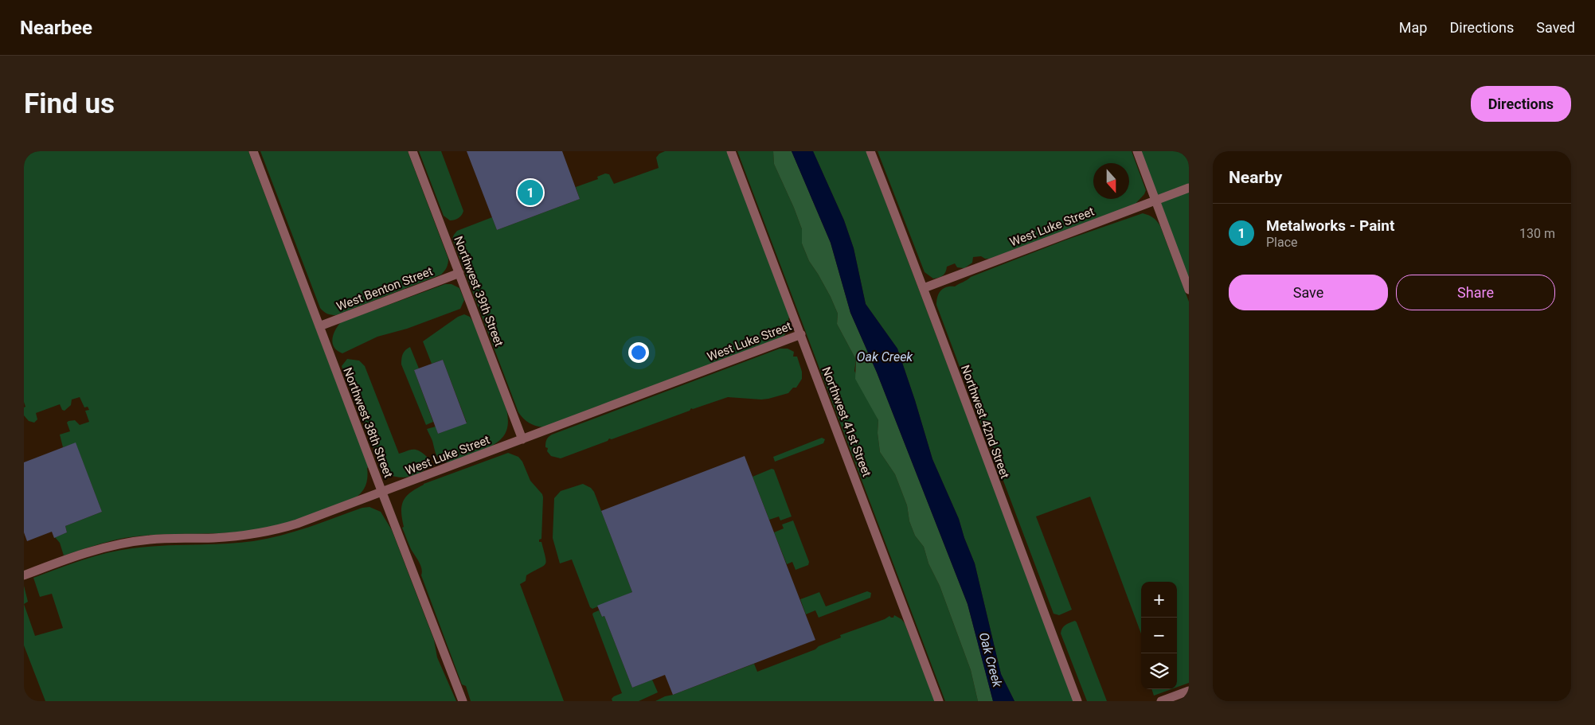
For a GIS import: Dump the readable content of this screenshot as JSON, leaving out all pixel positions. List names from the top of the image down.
{
  "streets": {
    "street": [
      "West Luke Street",
      "West Benton Street",
      "Northwest 39th Street",
      "Northwest 41st Street",
      "Northwest 42nd Street",
      "Northwest 38th Street"
    ]
  },
  "crossings": [
    ["West Luke Street", "Northwest 39th Street"],
    ["West Luke Street", "Northwest 41st Street"],
    ["West Luke Street", "Northwest 42nd Street"],
    ["West Luke Street", "Northwest 38th Street"],
    ["West Benton Street", "Northwest 39th Street"],
    ["West Benton Street", "Northwest 38th Street"]
  ],
  "water": ["Oak Creek"],
  "north": "bottom",
  "page": {
    "header": "Nearbee",
    "nav": ["Map", "Directions", "Saved"],
    "buttons": [
      "Directions",
      ["Save", "Share"]
    ],
    "title": "Find us",
    "heading": "Nearby",
    "pins": "1",
    "list": [
      {
        "mark": "1",
        "name": "Metalworks - Paint",
        "note": "Place",
        "value": "130 m"
      }
    ],
    "map_buttons": ["+", "−"]
  }
}
